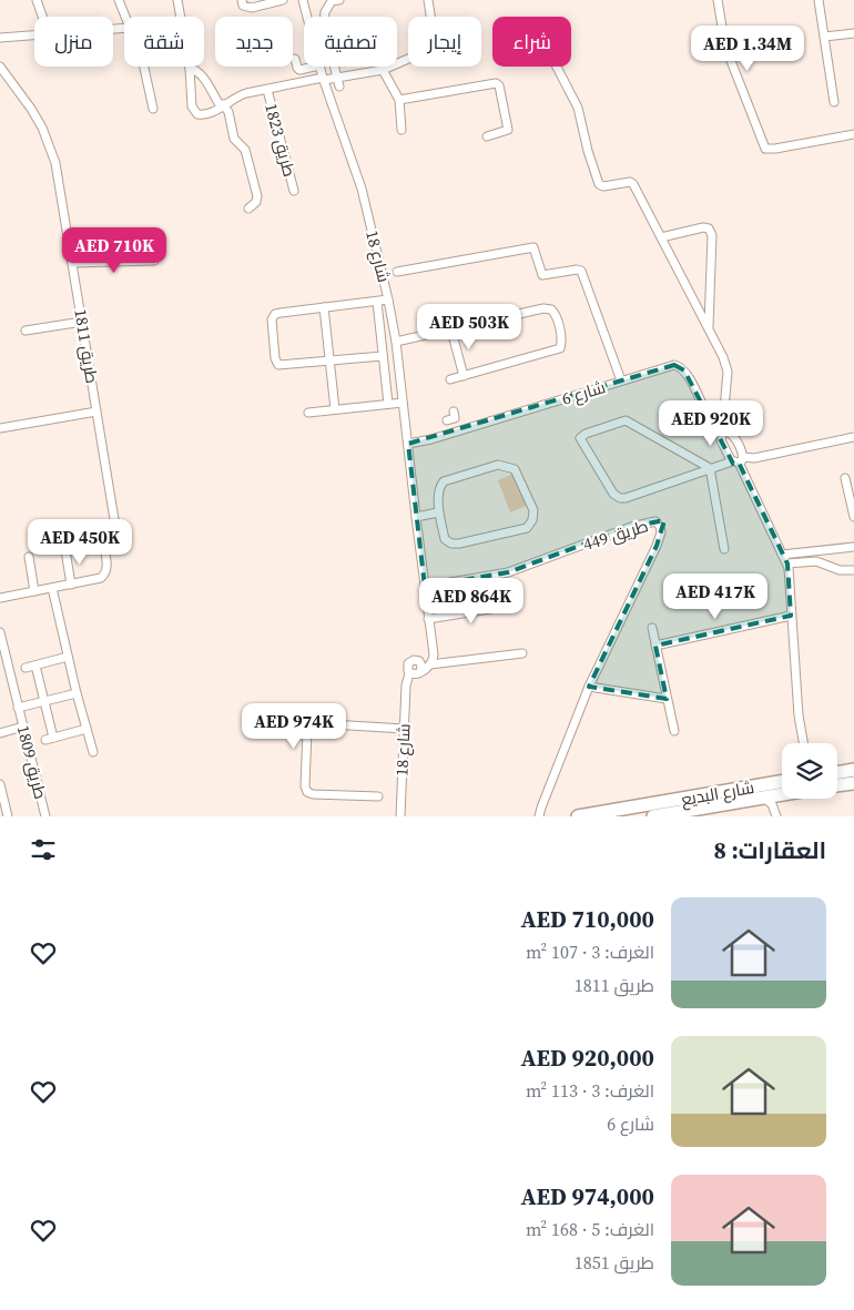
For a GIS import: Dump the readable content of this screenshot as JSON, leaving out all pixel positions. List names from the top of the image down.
{
  "streets": {
    "main road": ["شارع البديع"],
    "street": [
      "طريق 1823",
      "شارع 18",
      "طريق 1811",
      "شارع 6",
      "طريق 449",
      "طريق 1809"
    ]
  },
  "crossings": [
    ["شارع 18", "شارع 6"],
    ["شارع 18", "طريق 449"]
  ],
  "page": {
    "chip": [
      "شراء",
      "إيجار",
      "تصفية",
      "جديد",
      "شقة",
      "منزل"
    ],
    "price": [
      "AED 1.34M",
      "AED 710K",
      "AED 503K",
      "AED 920K",
      "AED 450K",
      "AED 417K",
      "AED 864K",
      "AED 974K"
    ],
    "heading": "العقارات: 8",
    "list": [
      {
        "name": "AED 710,000",
        "note": "الغرف: 3 · 107 m² · طريق 1811"
      },
      {
        "name": "AED 920,000",
        "note": "الغرف: 3 · 113 m² · شارع 6"
      },
      {
        "name": "AED 974,000",
        "note": "الغرف: 5 · 168 m² · طريق 1851"
      }
    ]
  }
}
